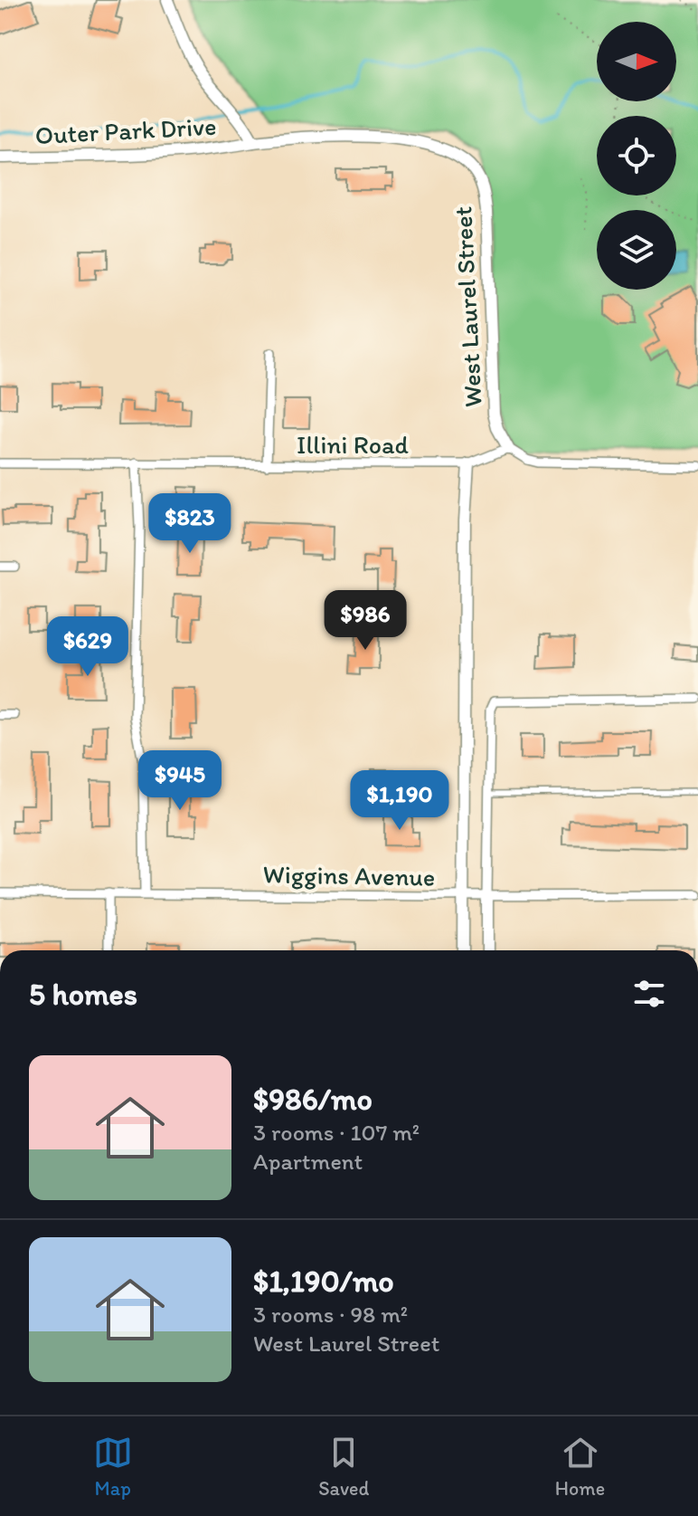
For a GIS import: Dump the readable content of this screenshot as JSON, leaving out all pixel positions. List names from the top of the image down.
{
  "streets": {
    "street": [
      "Outer Park Drive",
      "West Laurel Street",
      "Illini Road",
      "Wiggins Avenue"
    ]
  },
  "crossings": [
    ["Outer Park Drive", "West Laurel Street"],
    ["West Laurel Street", "Illini Road"]
  ],
  "north": "right",
  "page": {
    "price": [
      "$823",
      "$986",
      "$629",
      "$945",
      "$1,190"
    ],
    "heading": "5 homes",
    "list": [
      {
        "name": "$986/mo",
        "note": "3 rooms · 107 m² · Apartment"
      },
      {
        "name": "$1,190/mo",
        "note": "3 rooms · 98 m² · West Laurel Street"
      }
    ],
    "tabs": ["Map", "Saved", "Home"]
  }
}
